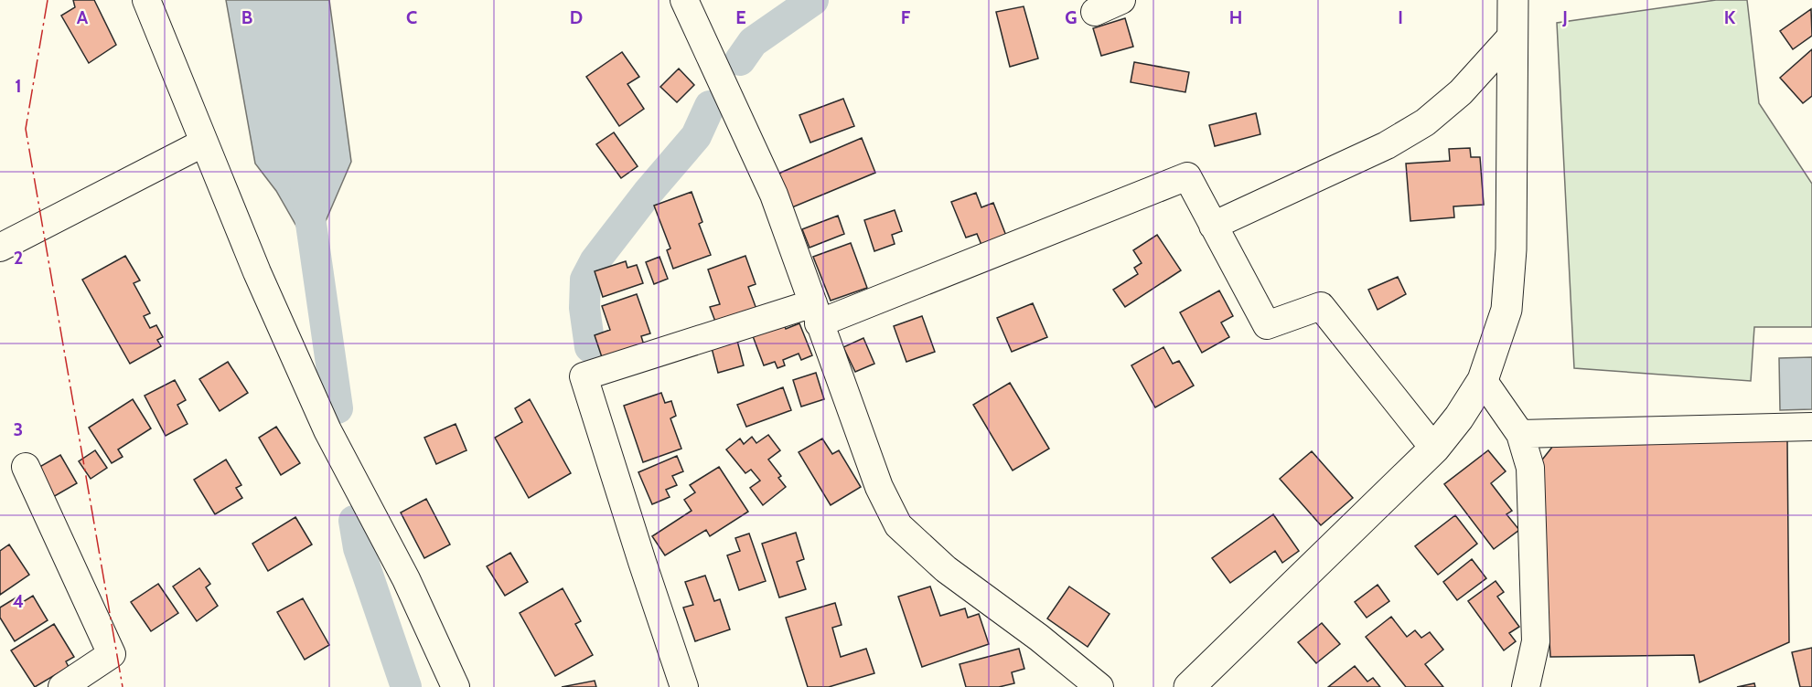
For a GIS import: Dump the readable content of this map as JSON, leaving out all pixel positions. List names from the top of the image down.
{
  "grid": {
    "columns": [
      "A",
      "B",
      "C",
      "D",
      "E",
      "F",
      "G",
      "H",
      "I",
      "J",
      "K"
    ],
    "rows": [
      "1",
      "2",
      "3",
      "4"
    ]
  }
}
